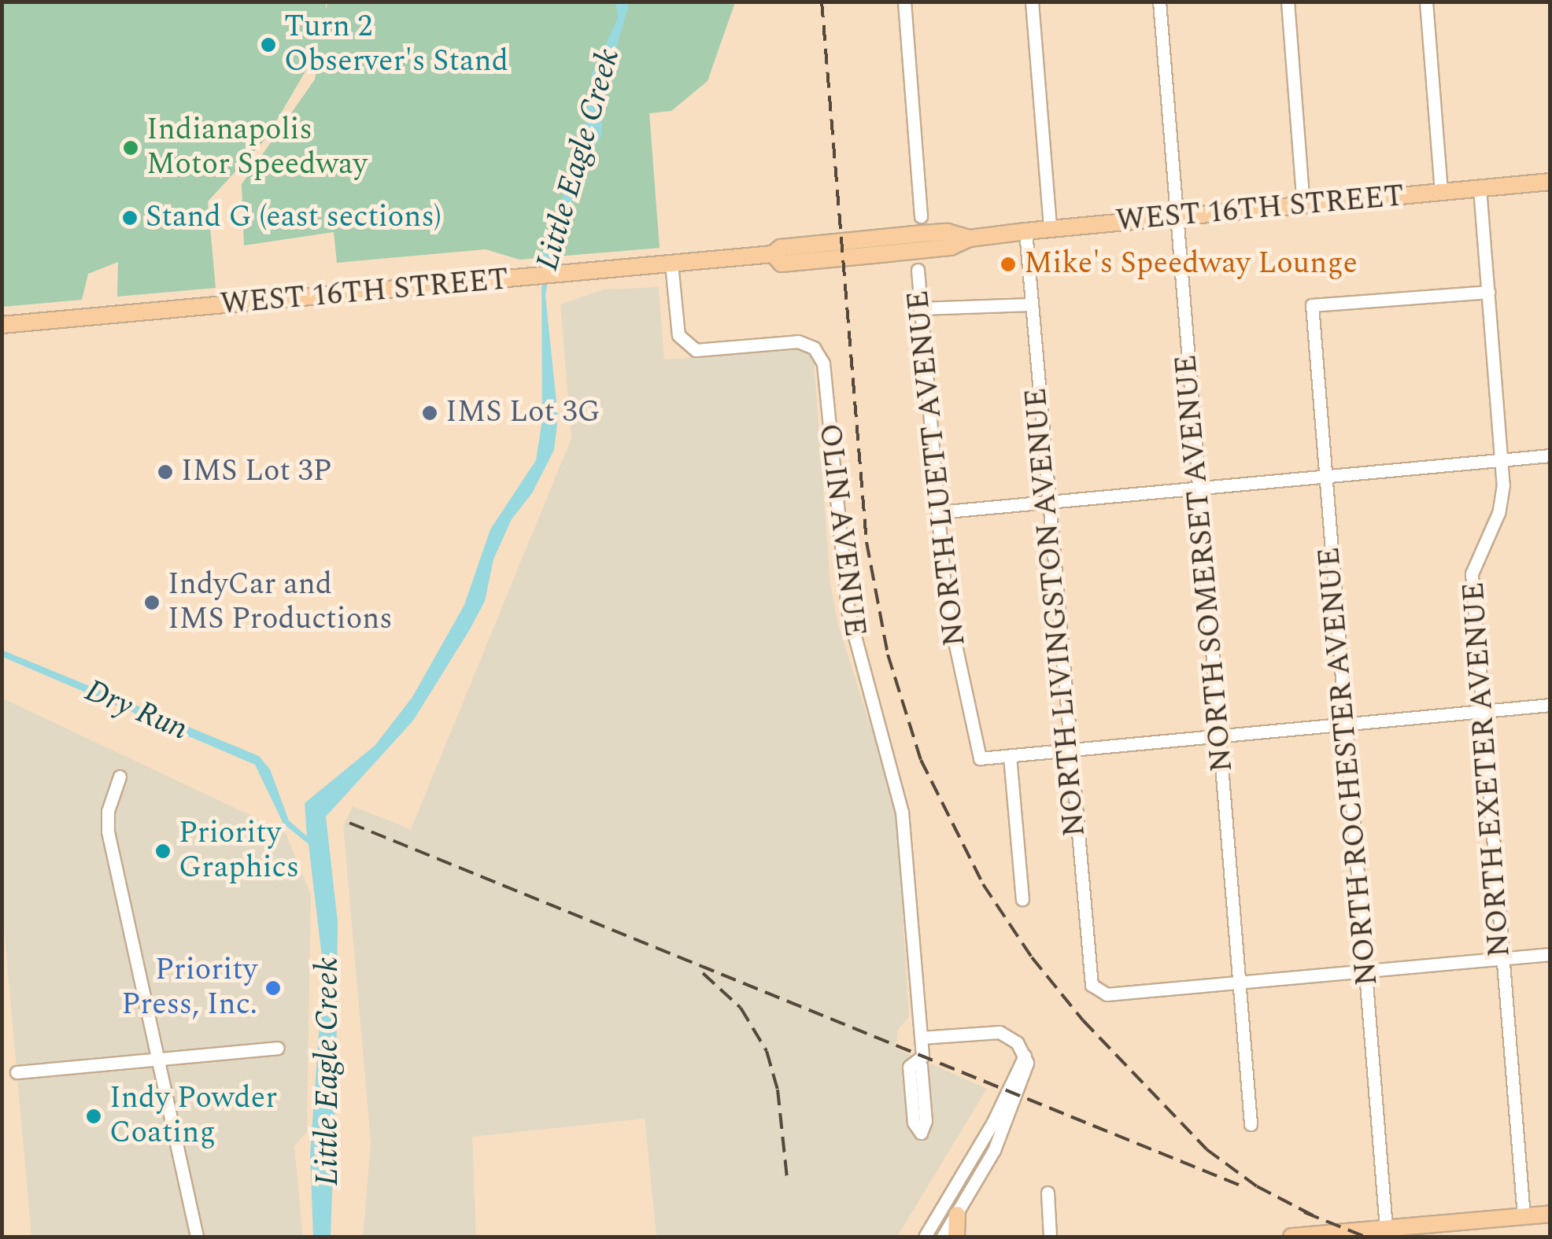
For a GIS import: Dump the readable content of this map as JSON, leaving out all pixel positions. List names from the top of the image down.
{
  "streets": {
    "main road": ["WEST 16TH STREET"],
    "street": [
      "NORTH LUETT AVENUE",
      "OLIN AVENUE",
      "NORTH SOMERSET AVENUE",
      "NORTH LIVINGSTON AVENUE",
      "NORTH ROCHESTER AVENUE",
      "NORTH EXETER AVENUE"
    ]
  },
  "crossings": [
    ["WEST 16TH STREET", "OLIN AVENUE"],
    ["WEST 16TH STREET", "NORTH SOMERSET AVENUE"],
    ["WEST 16TH STREET", "NORTH LIVINGSTON AVENUE"],
    ["WEST 16TH STREET", "NORTH EXETER AVENUE"],
    ["NORTH SOMERSET AVENUE", "NORTH LIVINGSTON AVENUE"],
    ["NORTH ROCHESTER AVENUE", "NORTH EXETER AVENUE"]
  ],
  "water": ["Little Eagle Creek", "Dry Run"],
  "places": [
    "Turn 2 Observer's Stand",
    "Indianapolis Motor Speedway",
    "Stand G (east sections)",
    "Mike's Speedway Lounge",
    "IMS Lot 3G",
    "IMS Lot 3P",
    "IndyCar and IMS Productions",
    "Priority Graphics",
    "Priority Press, Inc.",
    "Indy Powder Coating"
  ]
}
